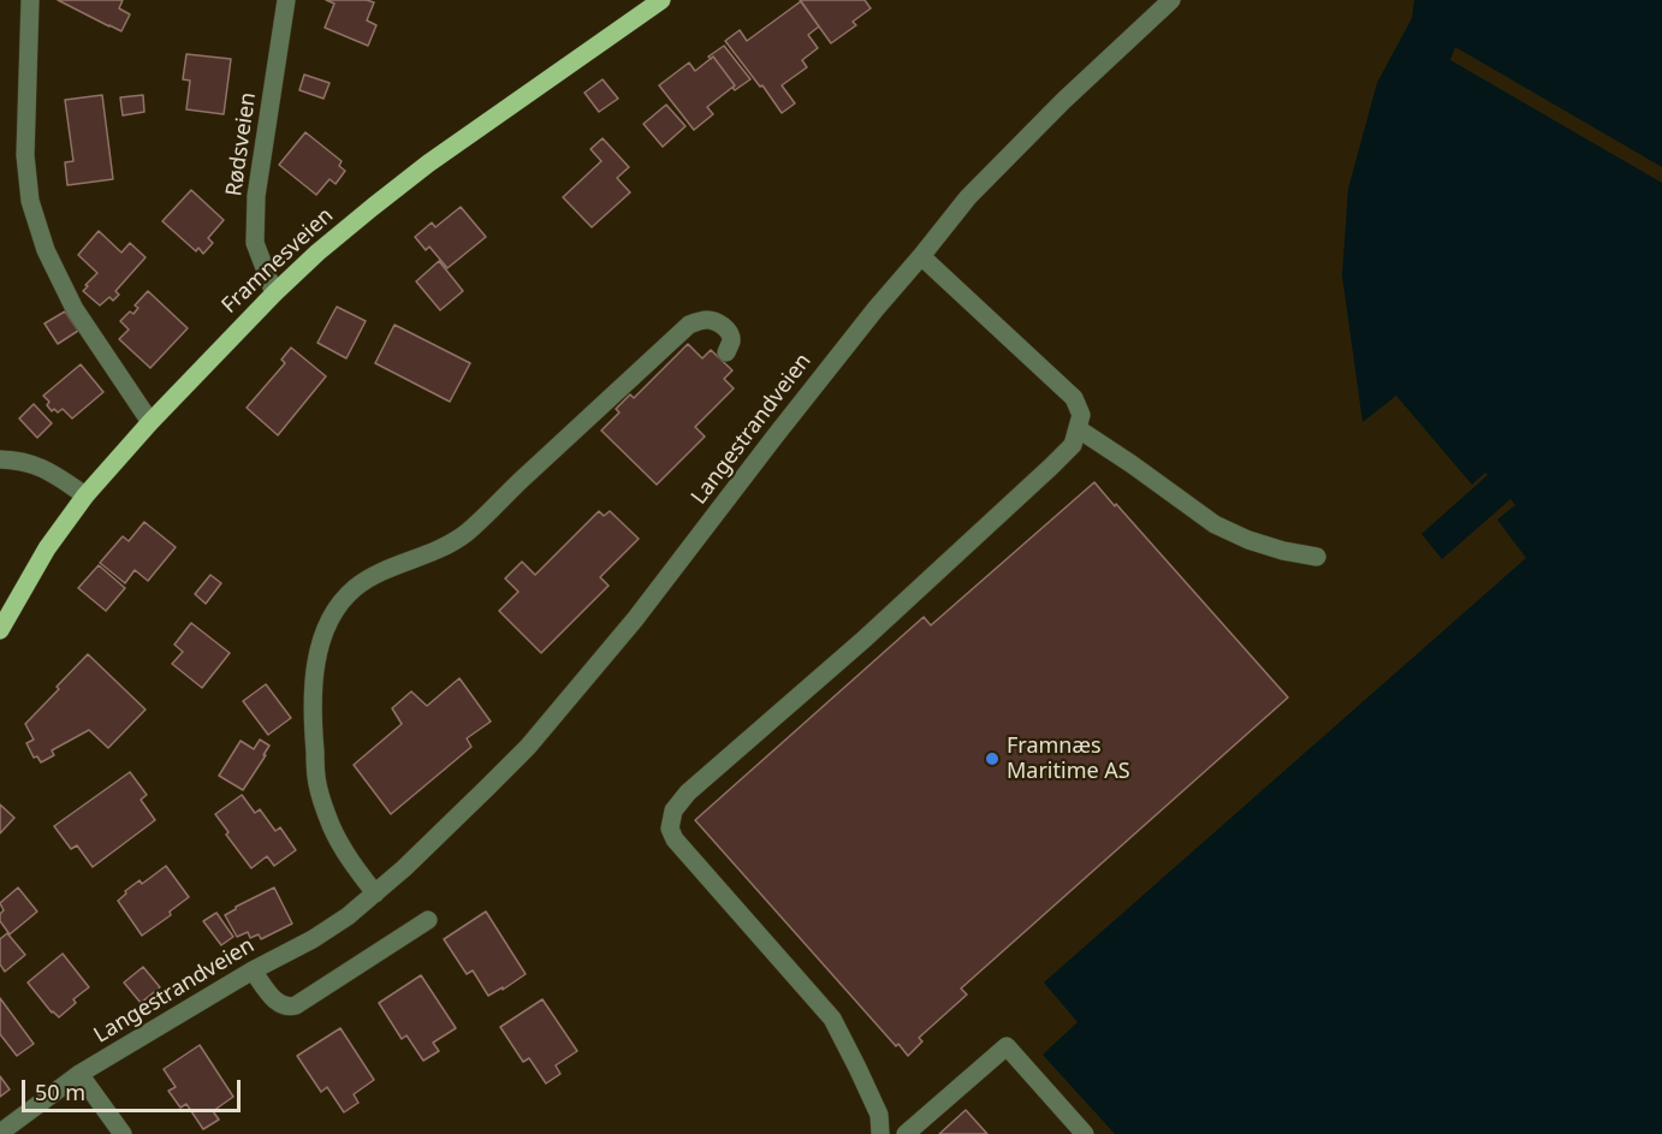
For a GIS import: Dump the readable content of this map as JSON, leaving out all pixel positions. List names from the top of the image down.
{
  "streets": {
    "main road": ["Framnesveien"],
    "street": ["Rødsveien", "Langestrandveien"]
  },
  "crossings": [
    ["Rødsveien", "Framnesveien"]
  ],
  "places": ["Framnæs Maritime AS"],
  "scale_bar": "50 m"
}
